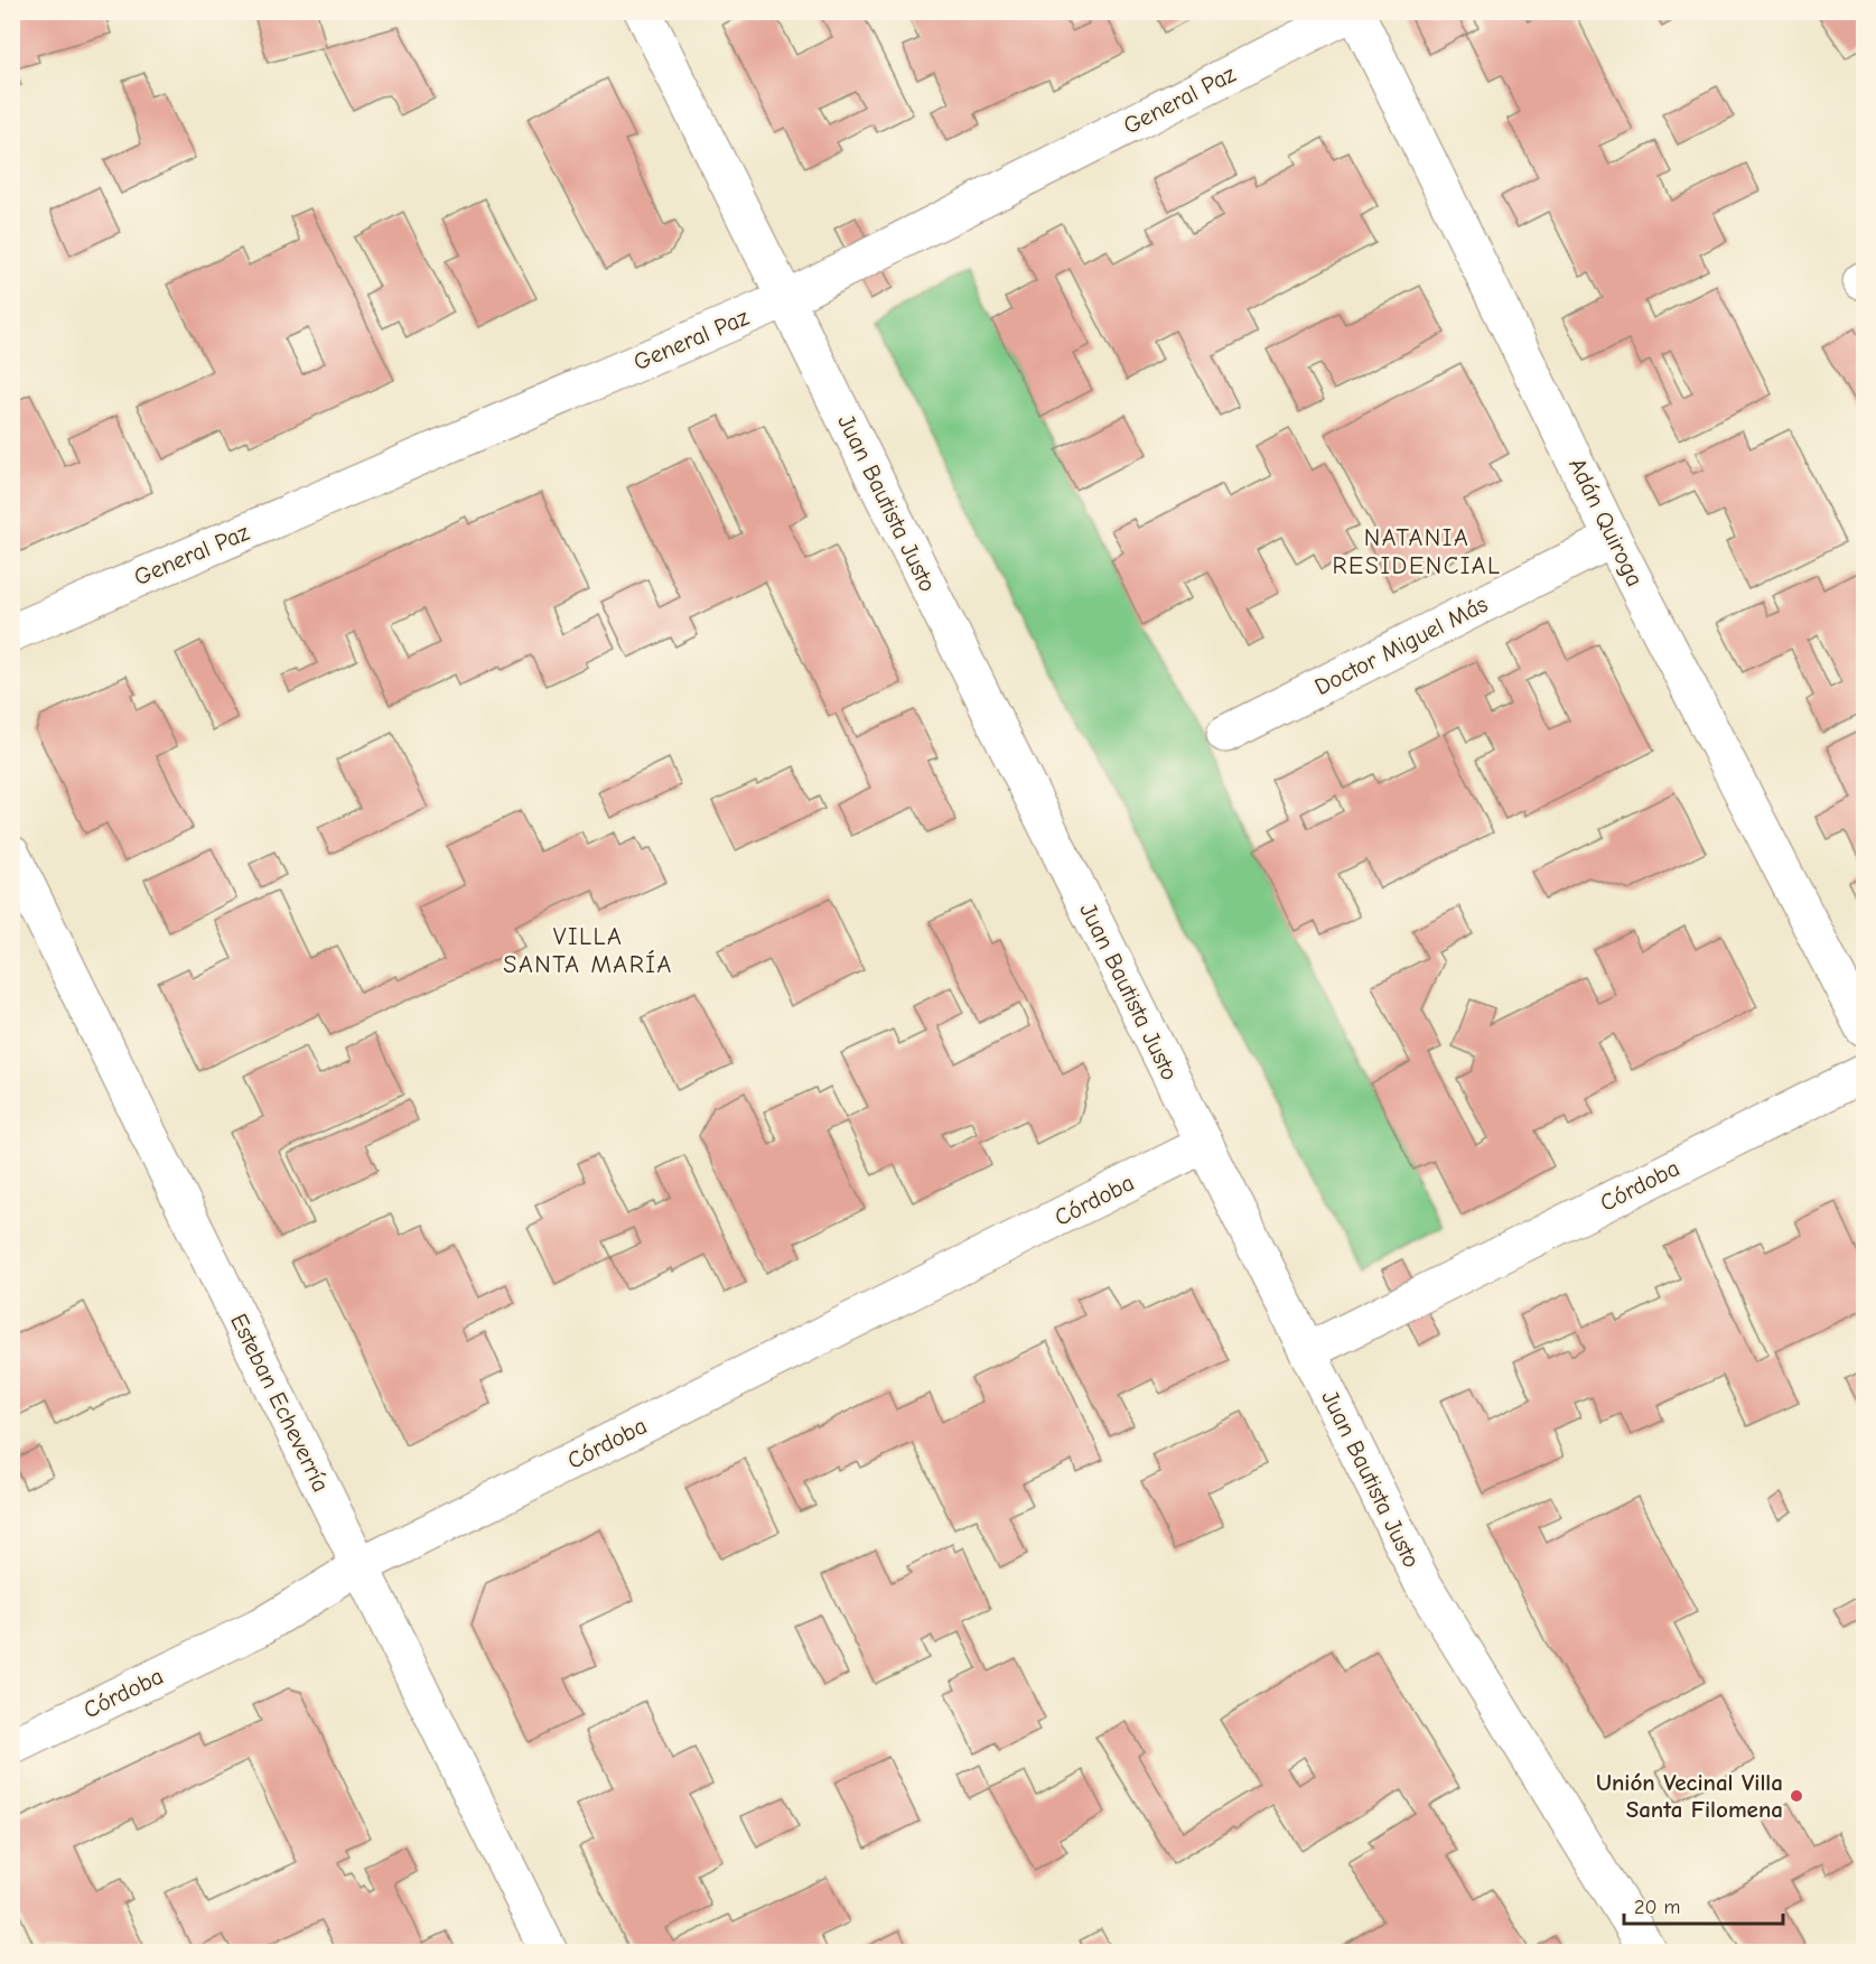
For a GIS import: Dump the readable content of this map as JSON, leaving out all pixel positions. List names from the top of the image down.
{
  "streets": {
    "street": [
      "General Paz",
      "Juan Bautista Justo",
      "Adán Quiroga",
      "Doctor Miguel Más",
      "Córdoba",
      "Esteban Echeverría"
    ]
  },
  "crossings": [
    ["General Paz", "Juan Bautista Justo"],
    ["General Paz", "Adán Quiroga"],
    ["Juan Bautista Justo", "Córdoba"],
    ["Adán Quiroga", "Doctor Miguel Más"],
    ["Córdoba", "Esteban Echeverría"]
  ],
  "districts": ["NATANIA RESIDENCIAL", "VILLA SANTA MARÍA"],
  "places": ["Unión Vecinal Villa Santa Filomena"],
  "scale_bar": "20 m"
}
